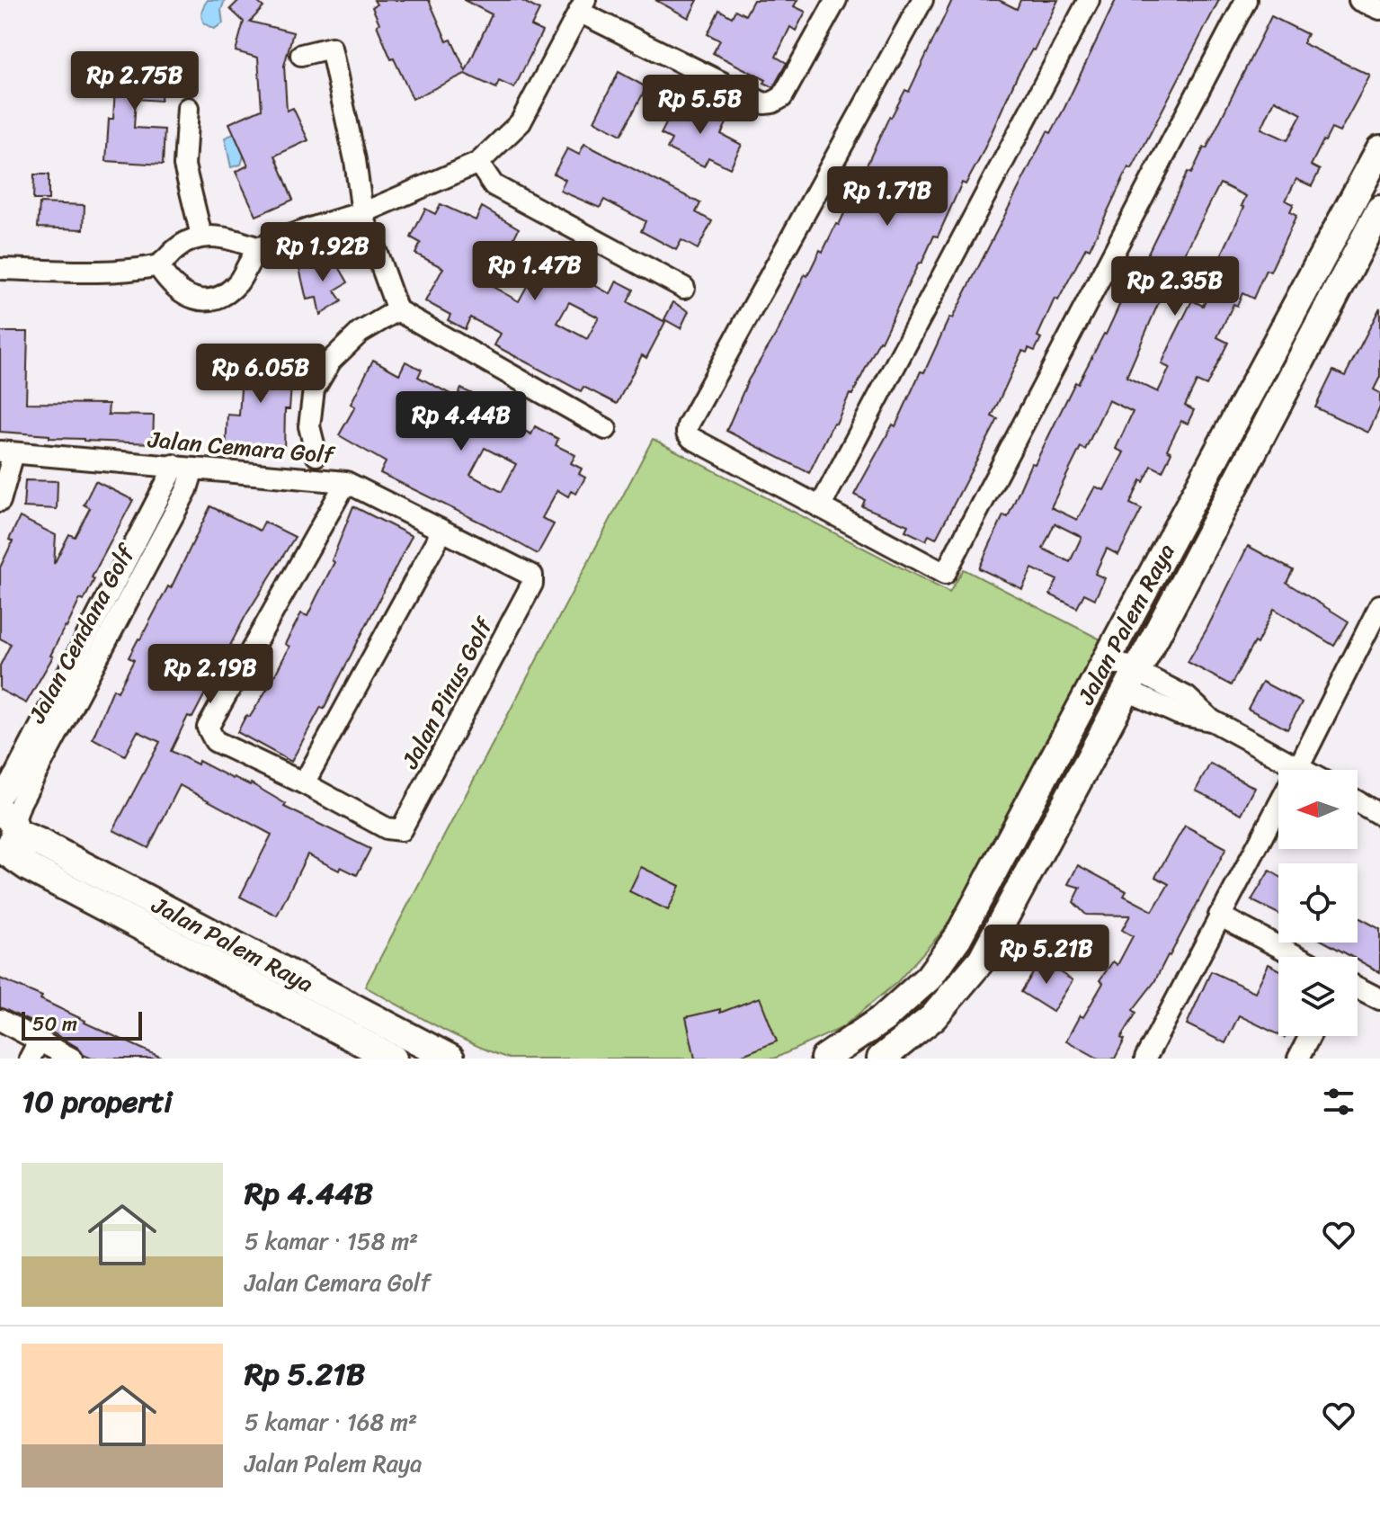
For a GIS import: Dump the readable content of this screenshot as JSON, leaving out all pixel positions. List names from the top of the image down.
{
  "streets": {
    "street": [
      "Jalan Cemara Golf",
      "Jalan Palem Raya",
      "Jalan Cendana Golf",
      "Jalan Pinus Golf"
    ]
  },
  "crossings": [
    ["Jalan Cemara Golf", "Jalan Cendana Golf"],
    ["Jalan Cemara Golf", "Jalan Pinus Golf"],
    ["Jalan Palem Raya", "Jalan Cendana Golf"]
  ],
  "scale_bar": "50 m",
  "north": "left",
  "page": {
    "price": [
      "Rp 2.75B",
      "Rp 5.5B",
      "Rp 1.71B",
      "Rp 1.92B",
      "Rp 1.47B",
      "Rp 2.35B",
      "Rp 6.05B",
      "Rp 4.44B",
      "Rp 2.19B",
      "Rp 5.21B"
    ],
    "scale": "50 m",
    "heading": "10 properti",
    "list": [
      {
        "name": "Rp 4.44B",
        "note": "5 kamar · 158 m² · Jalan Cemara Golf"
      },
      {
        "name": "Rp 5.21B",
        "note": "5 kamar · 168 m² · Jalan Palem Raya"
      }
    ]
  }
}
